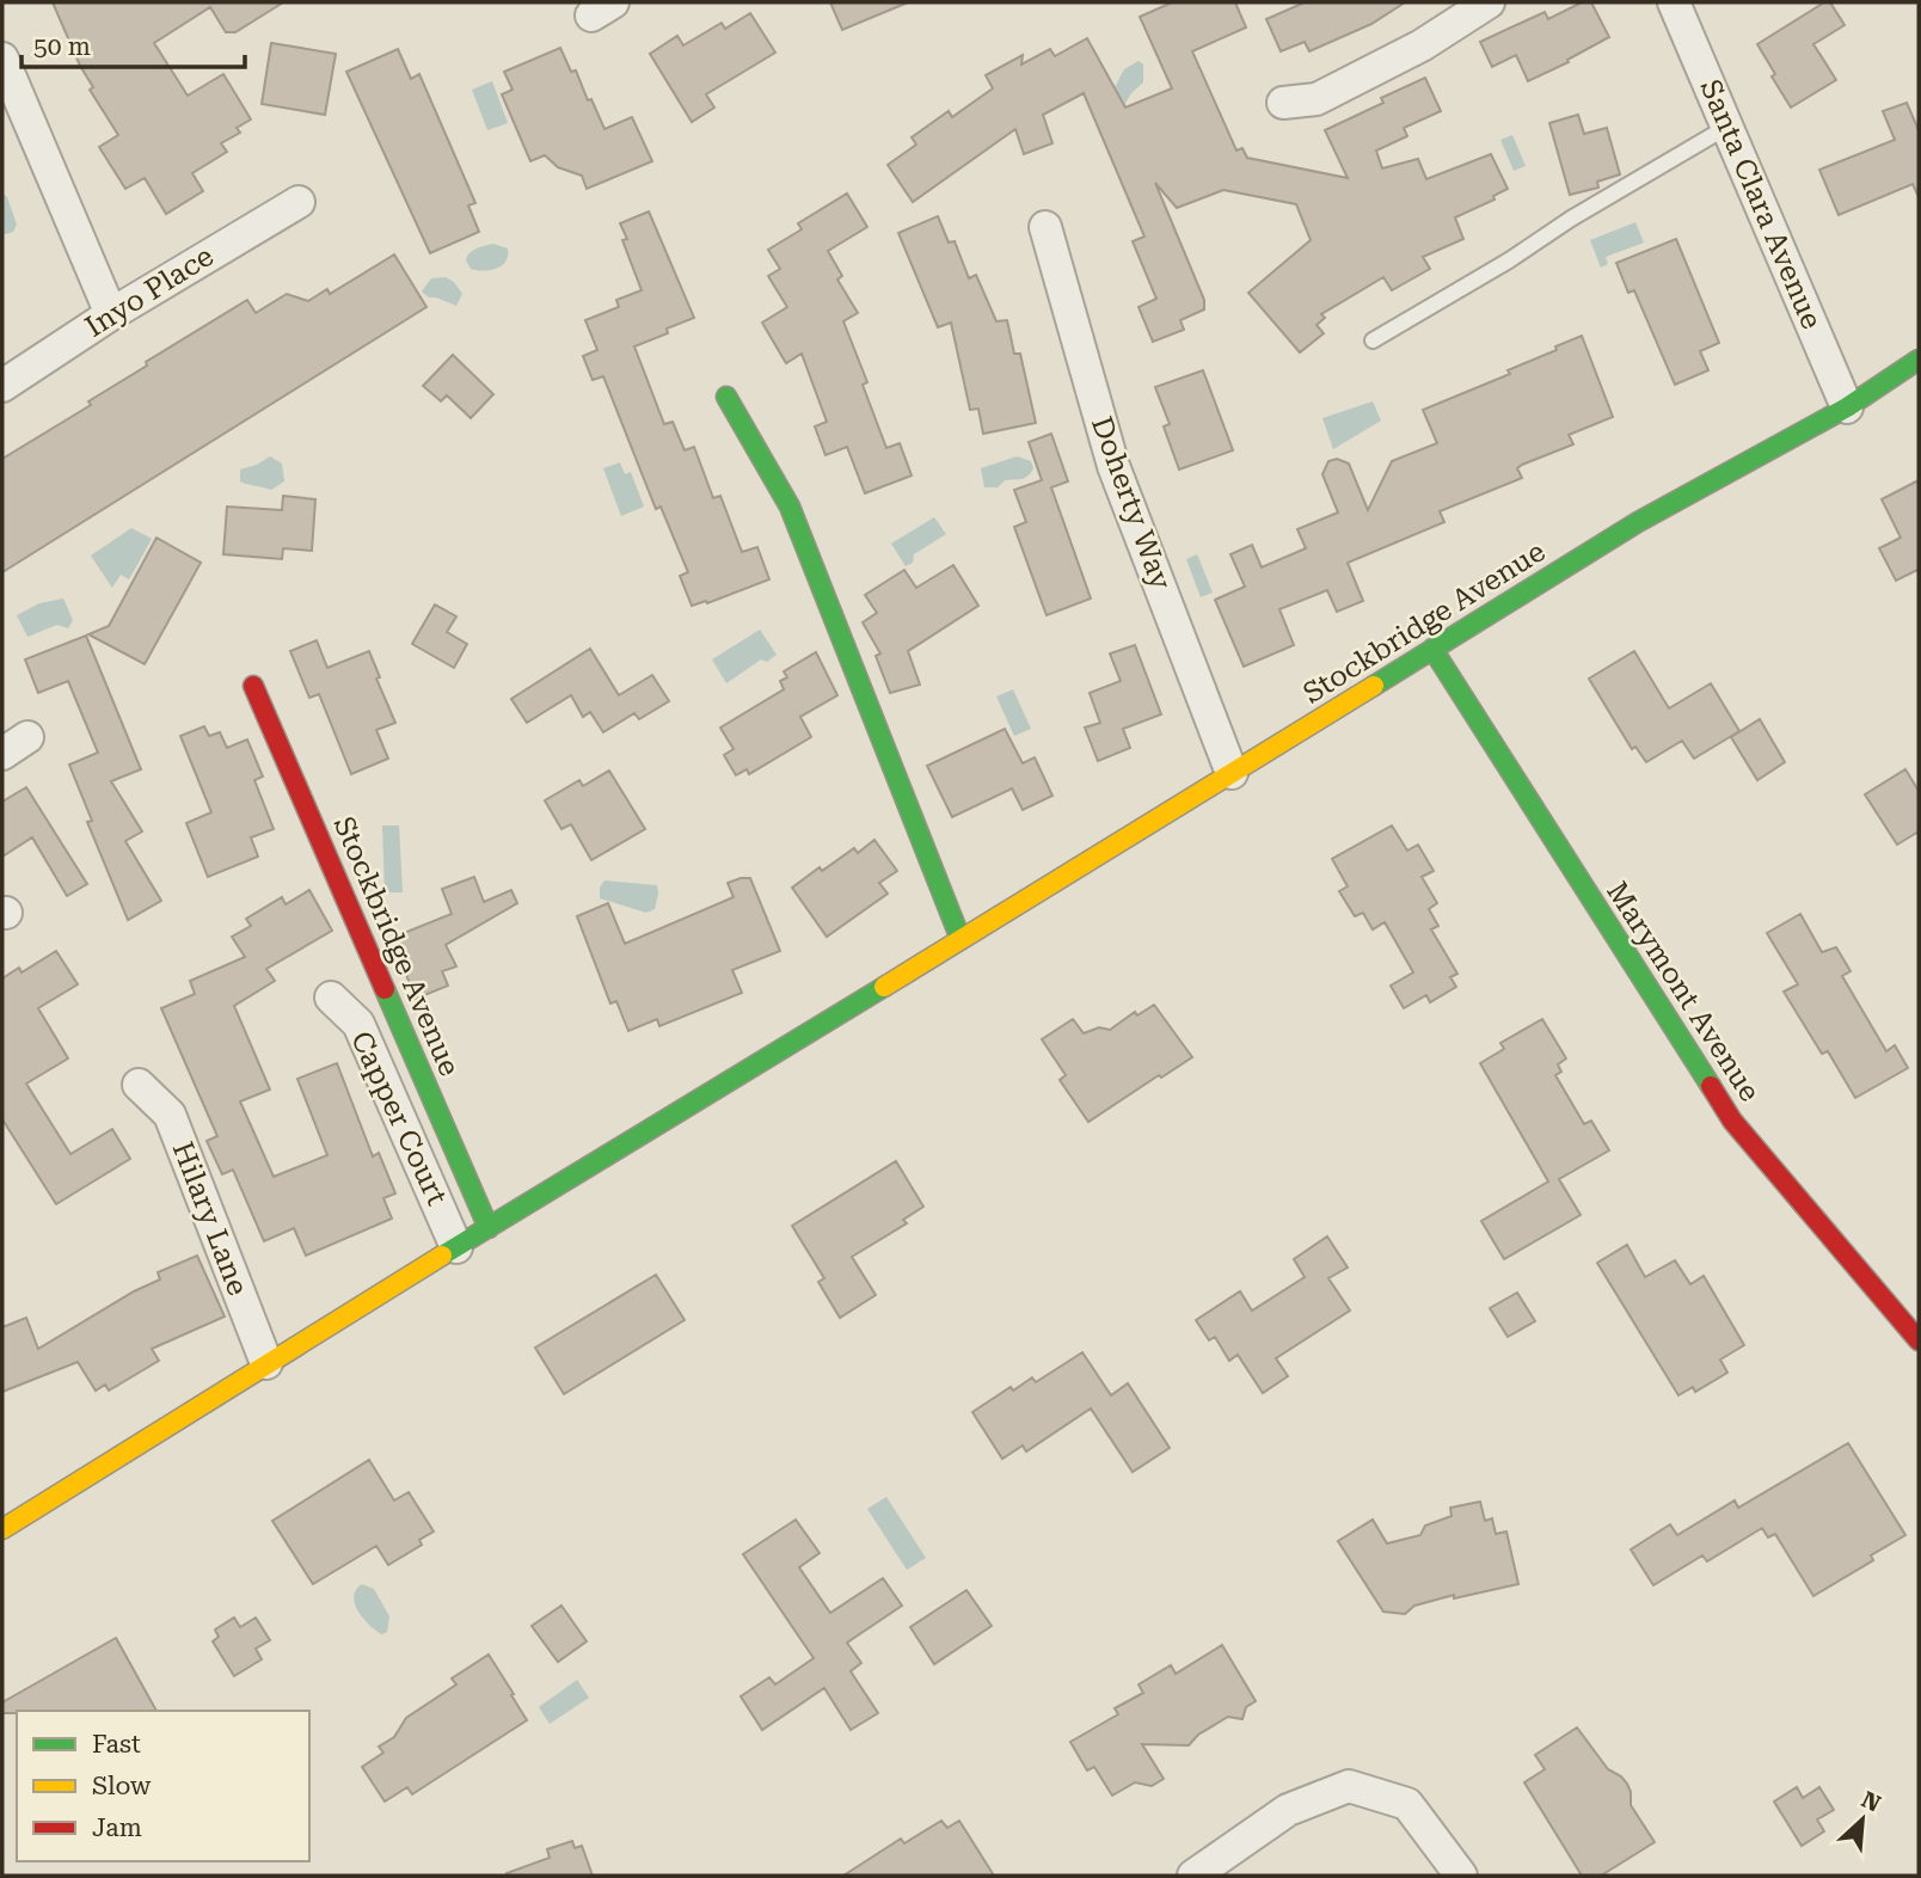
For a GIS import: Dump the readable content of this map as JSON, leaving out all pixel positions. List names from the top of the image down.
{
  "streets": {
    "street": [
      "Santa Clara Avenue",
      "Inyo Place",
      "Doherty Way",
      "Stockbridge Avenue",
      "Marymont Avenue",
      "Capper Court",
      "Hilary Lane"
    ]
  },
  "crossings": [
    ["Santa Clara Avenue", "Stockbridge Avenue"],
    ["Doherty Way", "Stockbridge Avenue"],
    ["Stockbridge Avenue", "Marymont Avenue"],
    ["Stockbridge Avenue", "Capper Court"],
    ["Stockbridge Avenue", "Hilary Lane"]
  ],
  "legend": ["Fast", "Slow", "Jam"],
  "scale_bar": "50 m",
  "north": "top right"
}
